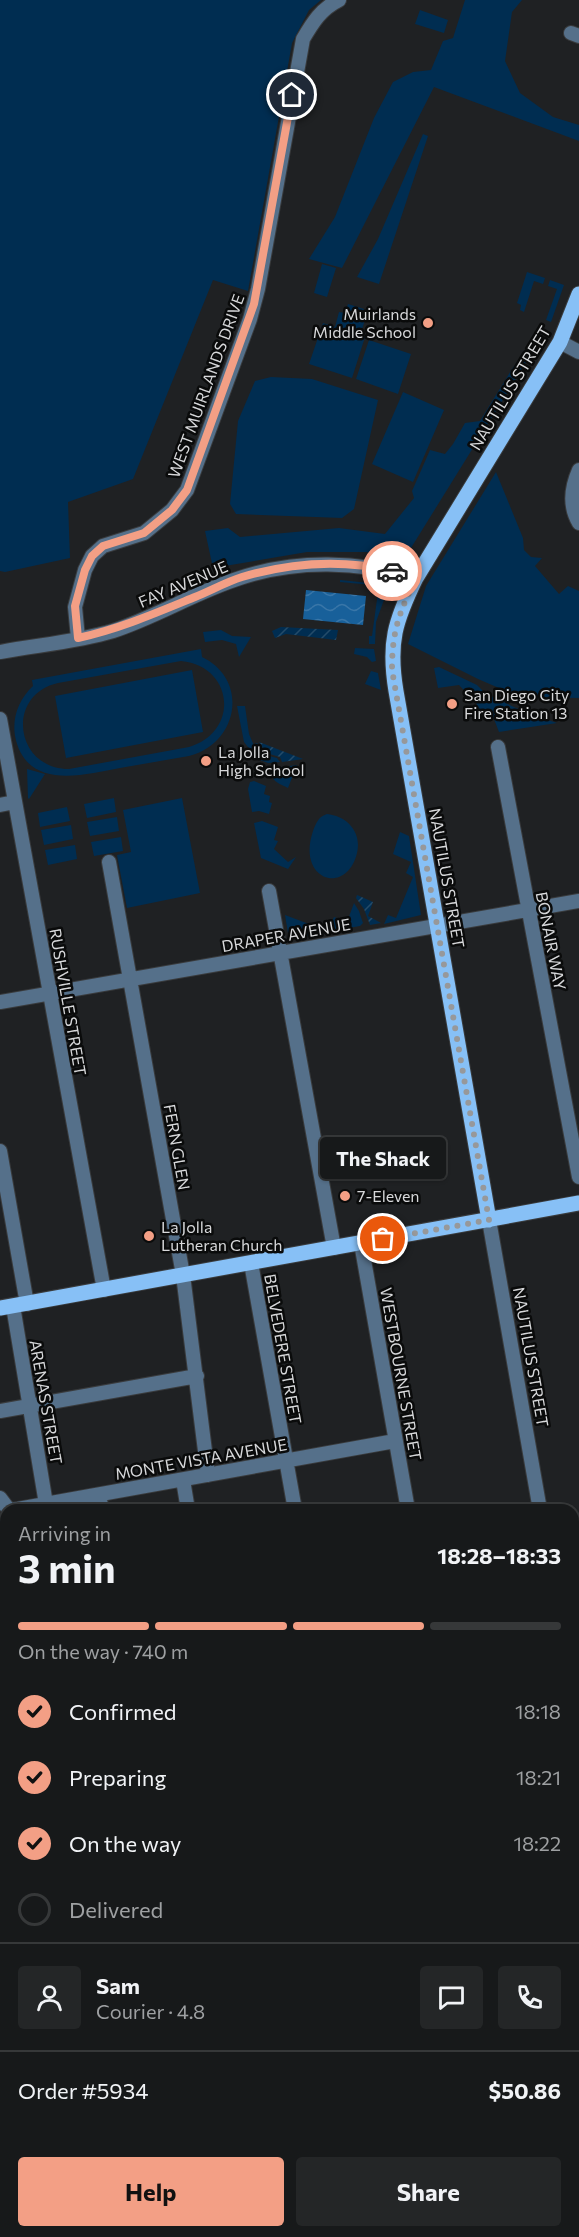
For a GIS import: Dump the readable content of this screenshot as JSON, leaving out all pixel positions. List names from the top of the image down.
{
  "streets": {
    "main road": ["NAUTILUS STREET"],
    "street": [
      "WEST MUIRLANDS DRIVE",
      "FAY AVENUE",
      "DRAPER AVENUE",
      "BONAIR WAY",
      "RUSHVILLE STREET",
      "FERN GLEN",
      "BELVEDERE STREET",
      "WESTBOURNE STREET",
      "ARENAS STREET",
      "MONTE VISTA AVENUE"
    ]
  },
  "crossings": [
    ["WEST MUIRLANDS DRIVE", "FAY AVENUE"],
    ["NAUTILUS STREET", "FAY AVENUE"],
    ["NAUTILUS STREET", "DRAPER AVENUE"],
    ["DRAPER AVENUE", "BONAIR WAY"],
    ["DRAPER AVENUE", "RUSHVILLE STREET"],
    ["DRAPER AVENUE", "FERN GLEN"],
    ["FERN GLEN", "MONTE VISTA AVENUE"],
    ["BELVEDERE STREET", "MONTE VISTA AVENUE"],
    ["WESTBOURNE STREET", "MONTE VISTA AVENUE"],
    ["ARENAS STREET", "MONTE VISTA AVENUE"]
  ],
  "places": [
    "Muirlands Middle School",
    "San Diego City Fire Station 13",
    "La Jolla High School",
    "7-Eleven",
    "La Jolla Lutheran Church",
    "The Shack"
  ],
  "page": {
    "bubble": "The Shack",
    "heading": ["3 min", "Arriving in", "18:28–18:33"],
    "panel": [
      "Sam",
      "Courier · 4.8",
      "Order #5934",
      "$50.86"
    ],
    "bar": "On the way · 740 m",
    "list": [
      ["Confirmed", "18:18"],
      ["Preparing", "18:21"],
      ["On the way", "18:22"],
      "Delivered"
    ],
    "buttons": ["Help", "Share"]
  }
}
